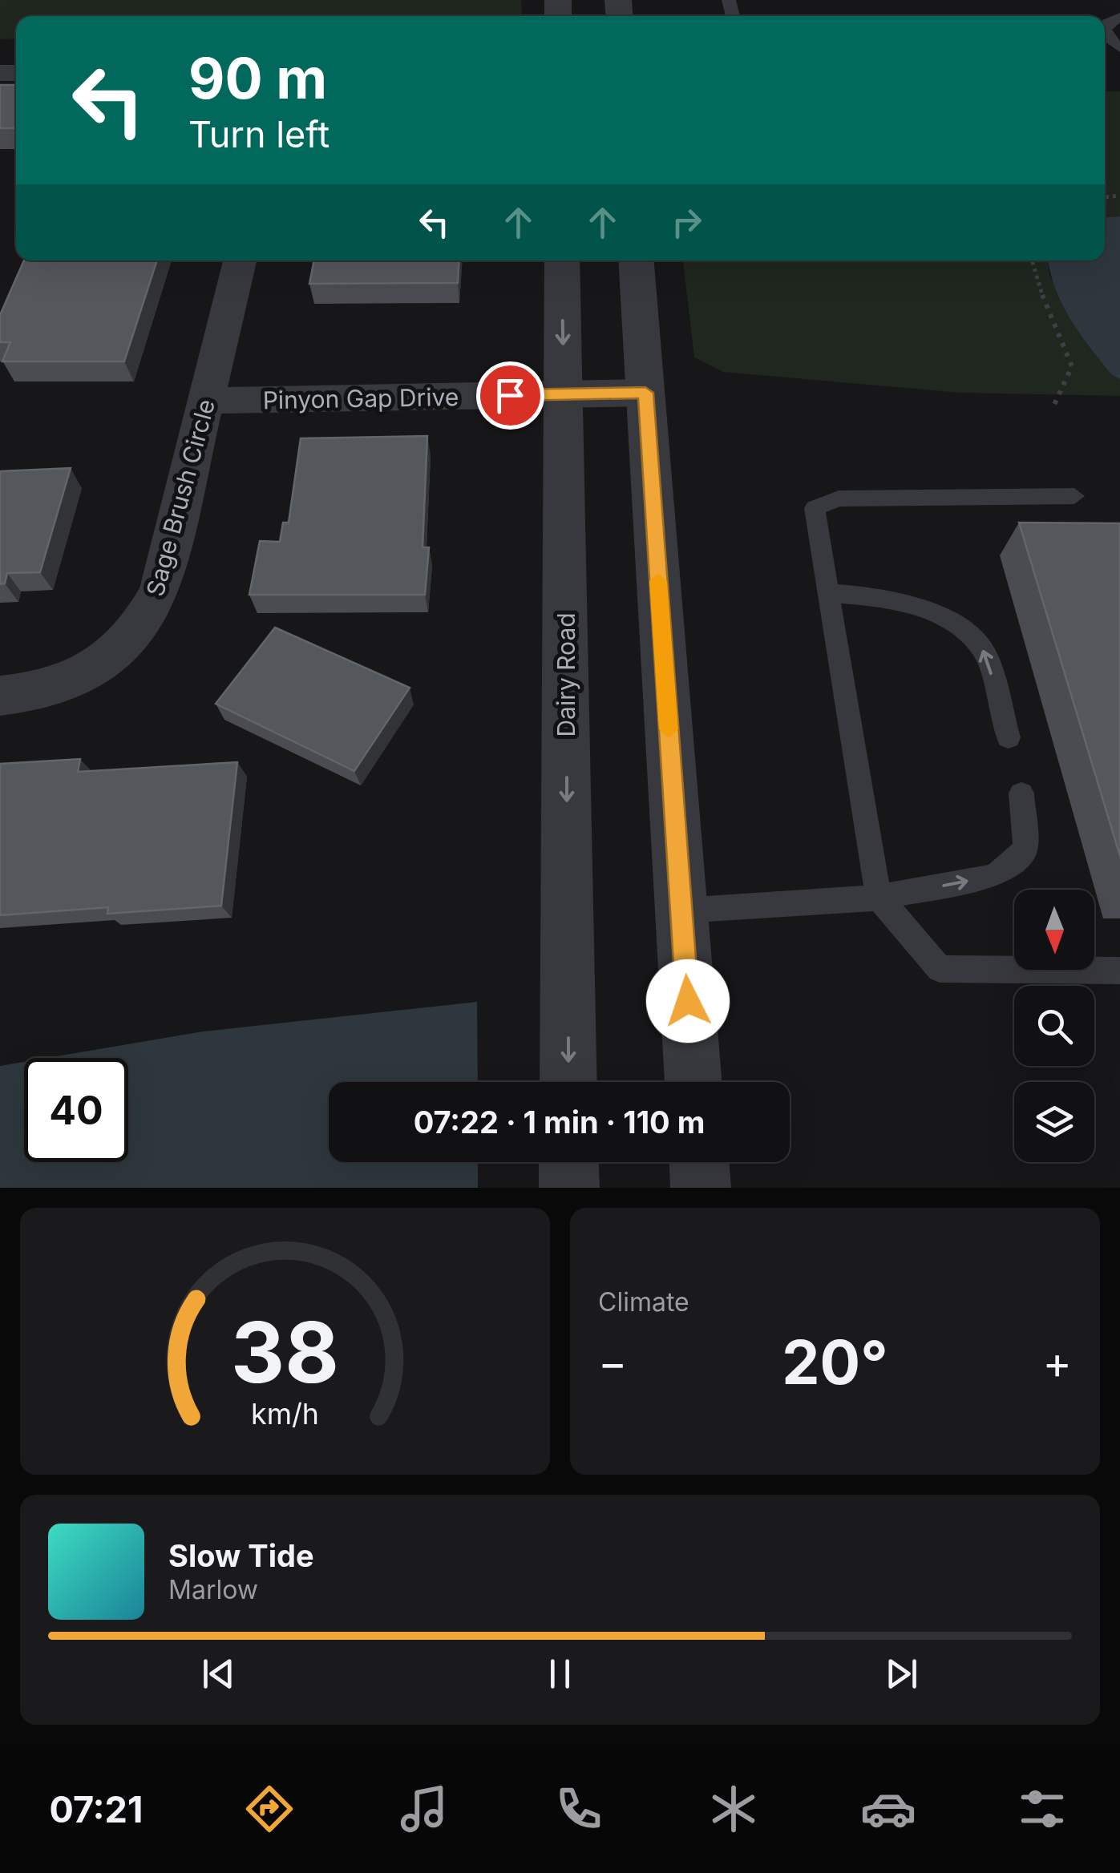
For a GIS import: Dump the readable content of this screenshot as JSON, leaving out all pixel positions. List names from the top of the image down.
{
  "streets": {
    "street": ["Pinyon Gap Drive", "Sage Brush Circle", "Dairy Road"]
  },
  "crossings": [
    ["Pinyon Gap Drive", "Sage Brush Circle"],
    ["Pinyon Gap Drive", "Dairy Road"]
  ],
  "north": "bottom",
  "page": {
    "turn": ["90 m", "Turn left"],
    "limit": "40",
    "trip": "07:22 · 1 min · 110 m",
    "tile": "Climate",
    "heat": ["−", "20°", "+"],
    "song": ["Slow Tide", "Marlow"],
    "tabs": "07:21",
    "gauge": ["38", "km/h"]
  }
}
